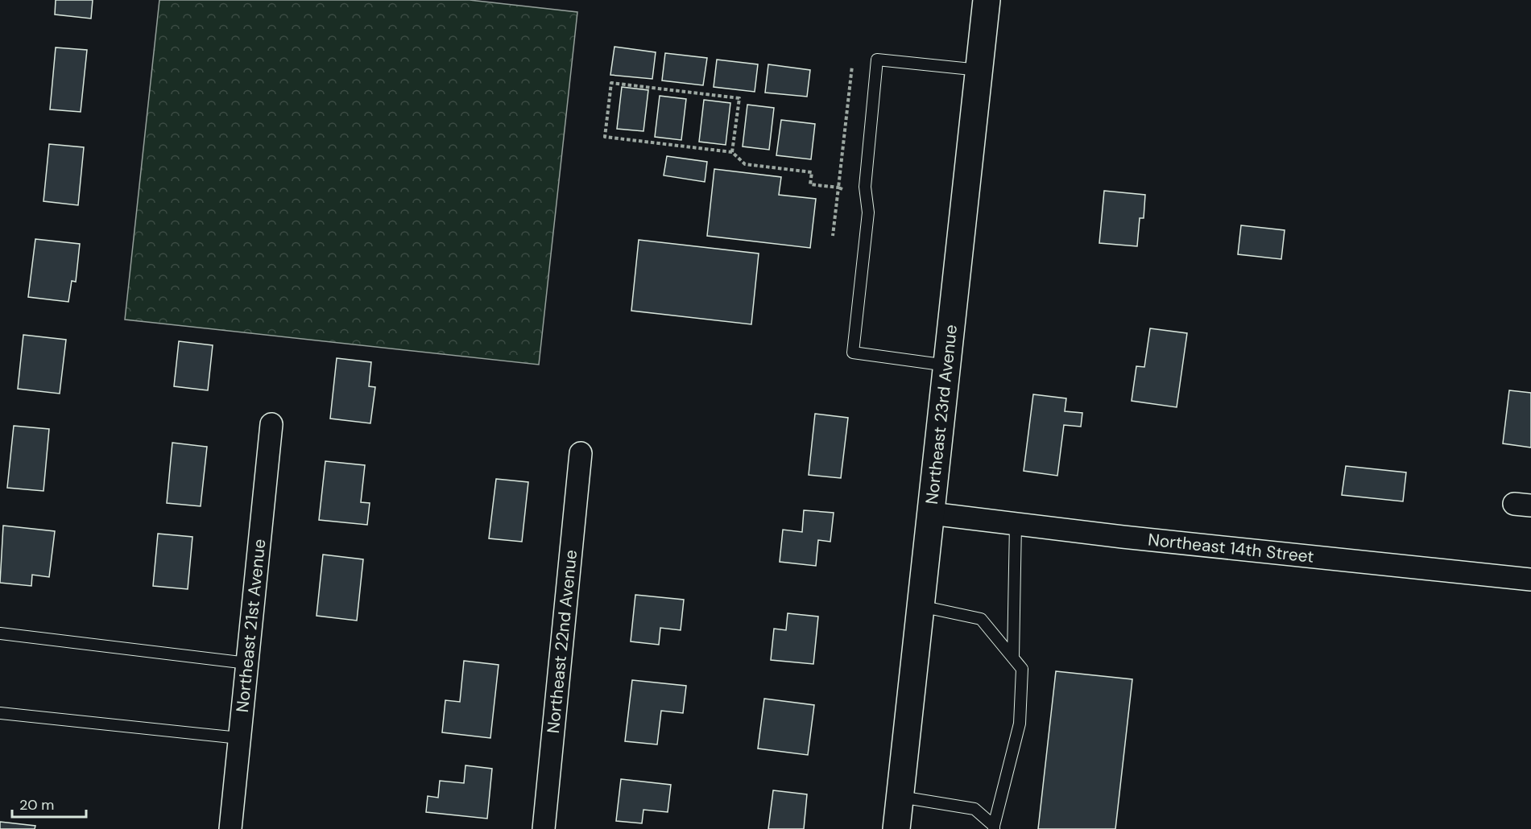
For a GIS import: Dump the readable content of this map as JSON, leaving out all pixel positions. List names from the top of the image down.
{
  "streets": {
    "main road": ["Northeast 23rd Avenue"],
    "street": ["Northeast 14th Street", "Northeast 21st Avenue", "Northeast 22nd Avenue"]
  },
  "crossings": [
    ["Northeast 23rd Avenue", "Northeast 14th Street"]
  ],
  "scale_bar": "20 m"
}
